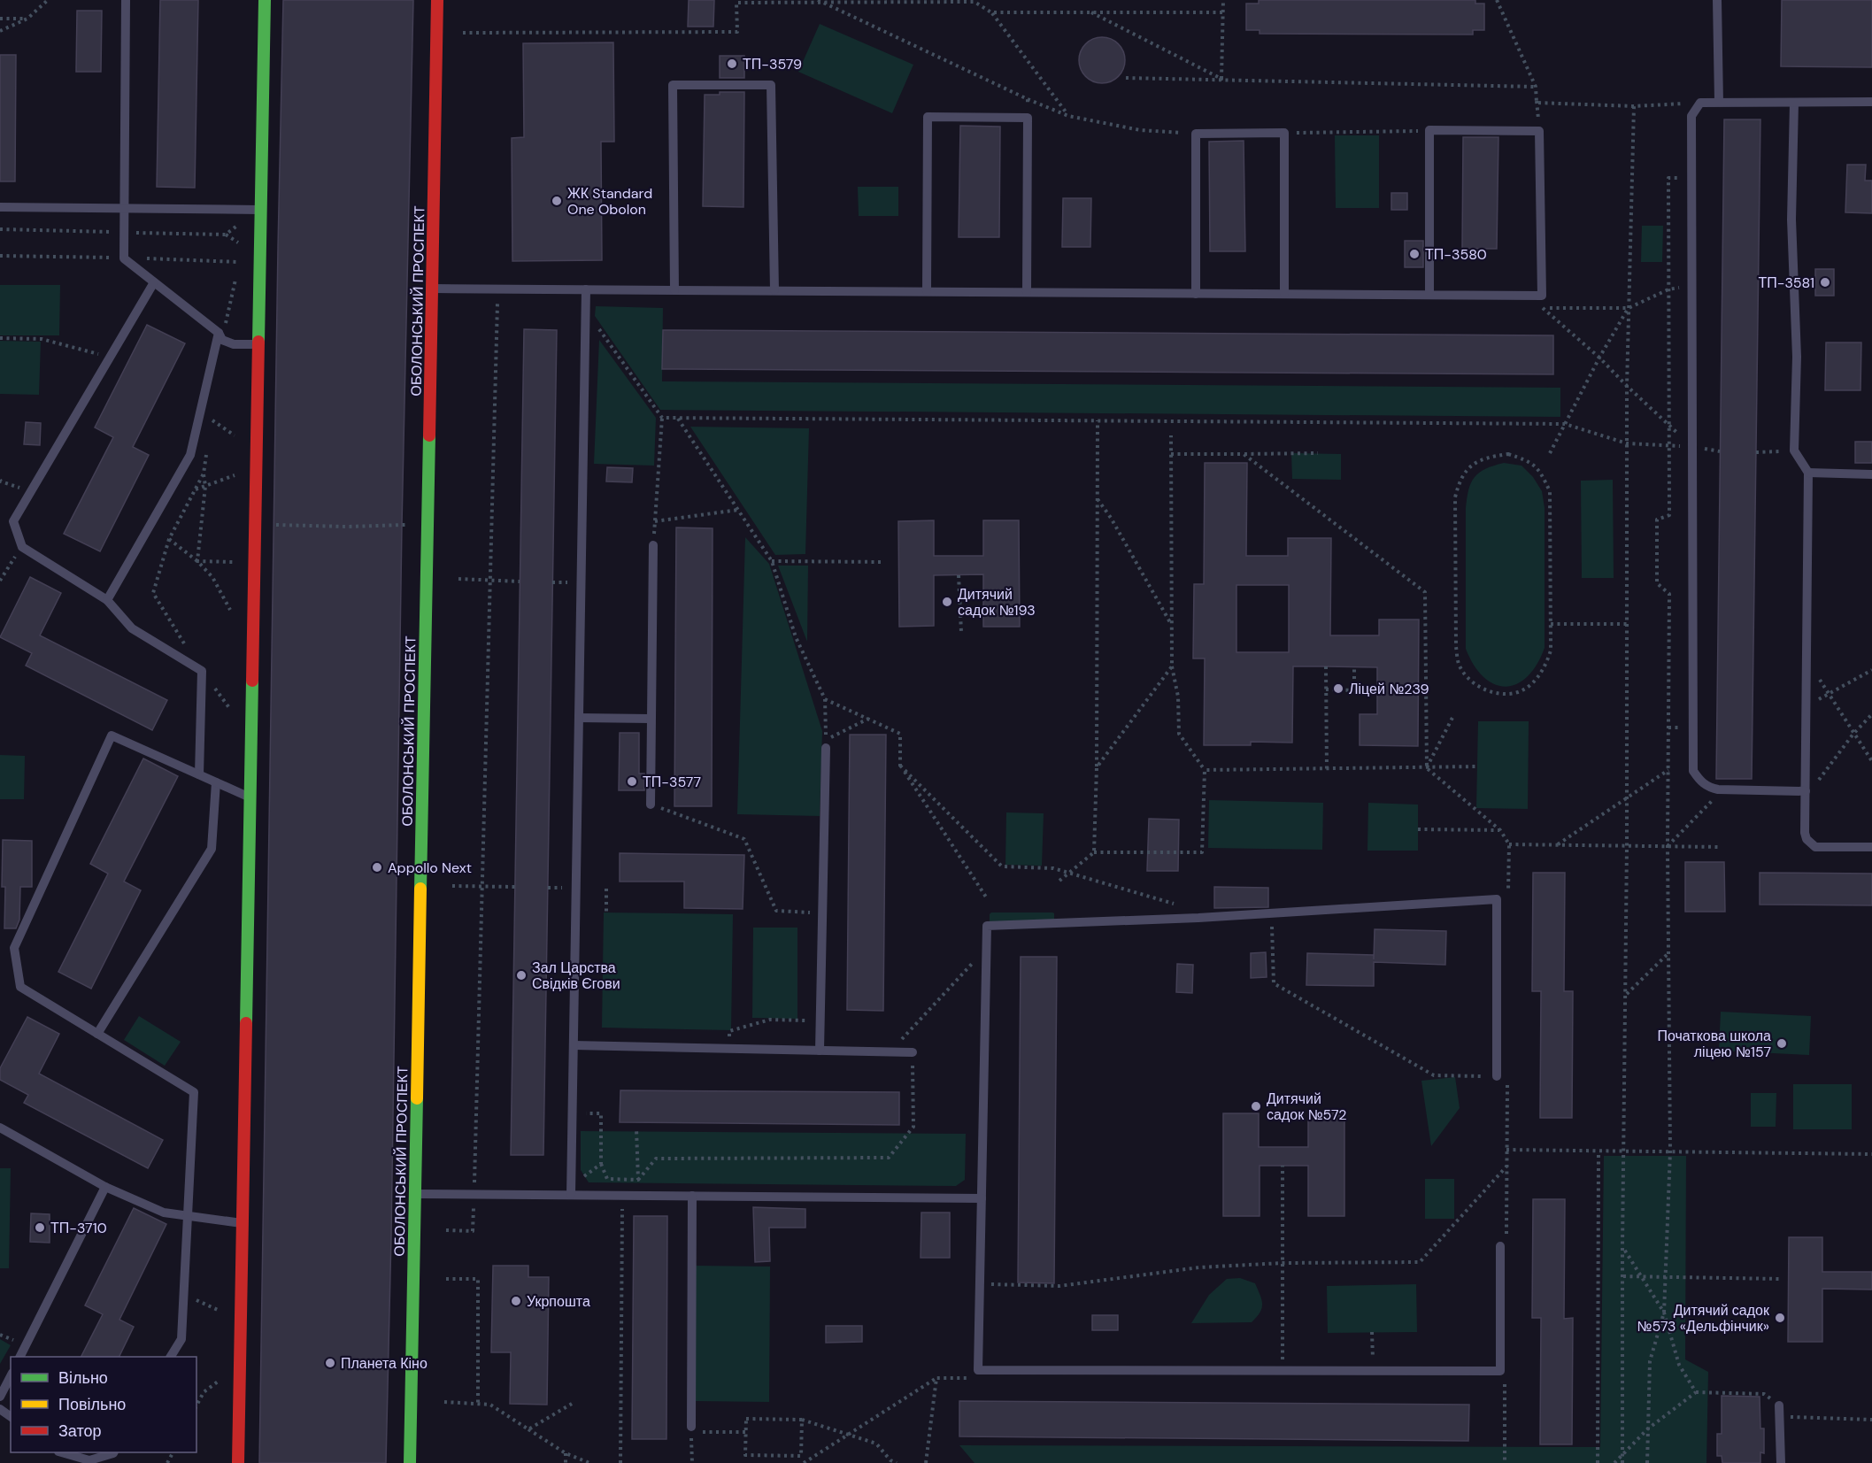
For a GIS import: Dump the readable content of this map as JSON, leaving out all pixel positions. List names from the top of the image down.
{
  "streets": {
    "main road": ["ОБОЛОНСЬКИЙ ПРОСПЕКТ"]
  },
  "places": [
    "ТП-3579",
    "ЖК Standard One Obolon",
    "ТП-3580",
    "ТП-3581",
    "Дитячий садок №193",
    "Ліцей №239",
    "ТП-3577",
    "Appollo Next",
    "Зал Царства Свідків Єгови",
    "Початкова школа ліцею №157",
    "Дитячий садок №572",
    "ТП-3710",
    "Укрпошта",
    "Дитячий садок №573 «Дельфінчик»",
    "Планета Кіно"
  ],
  "legend": ["Вільно", "Повільно", "Затор"]
}
